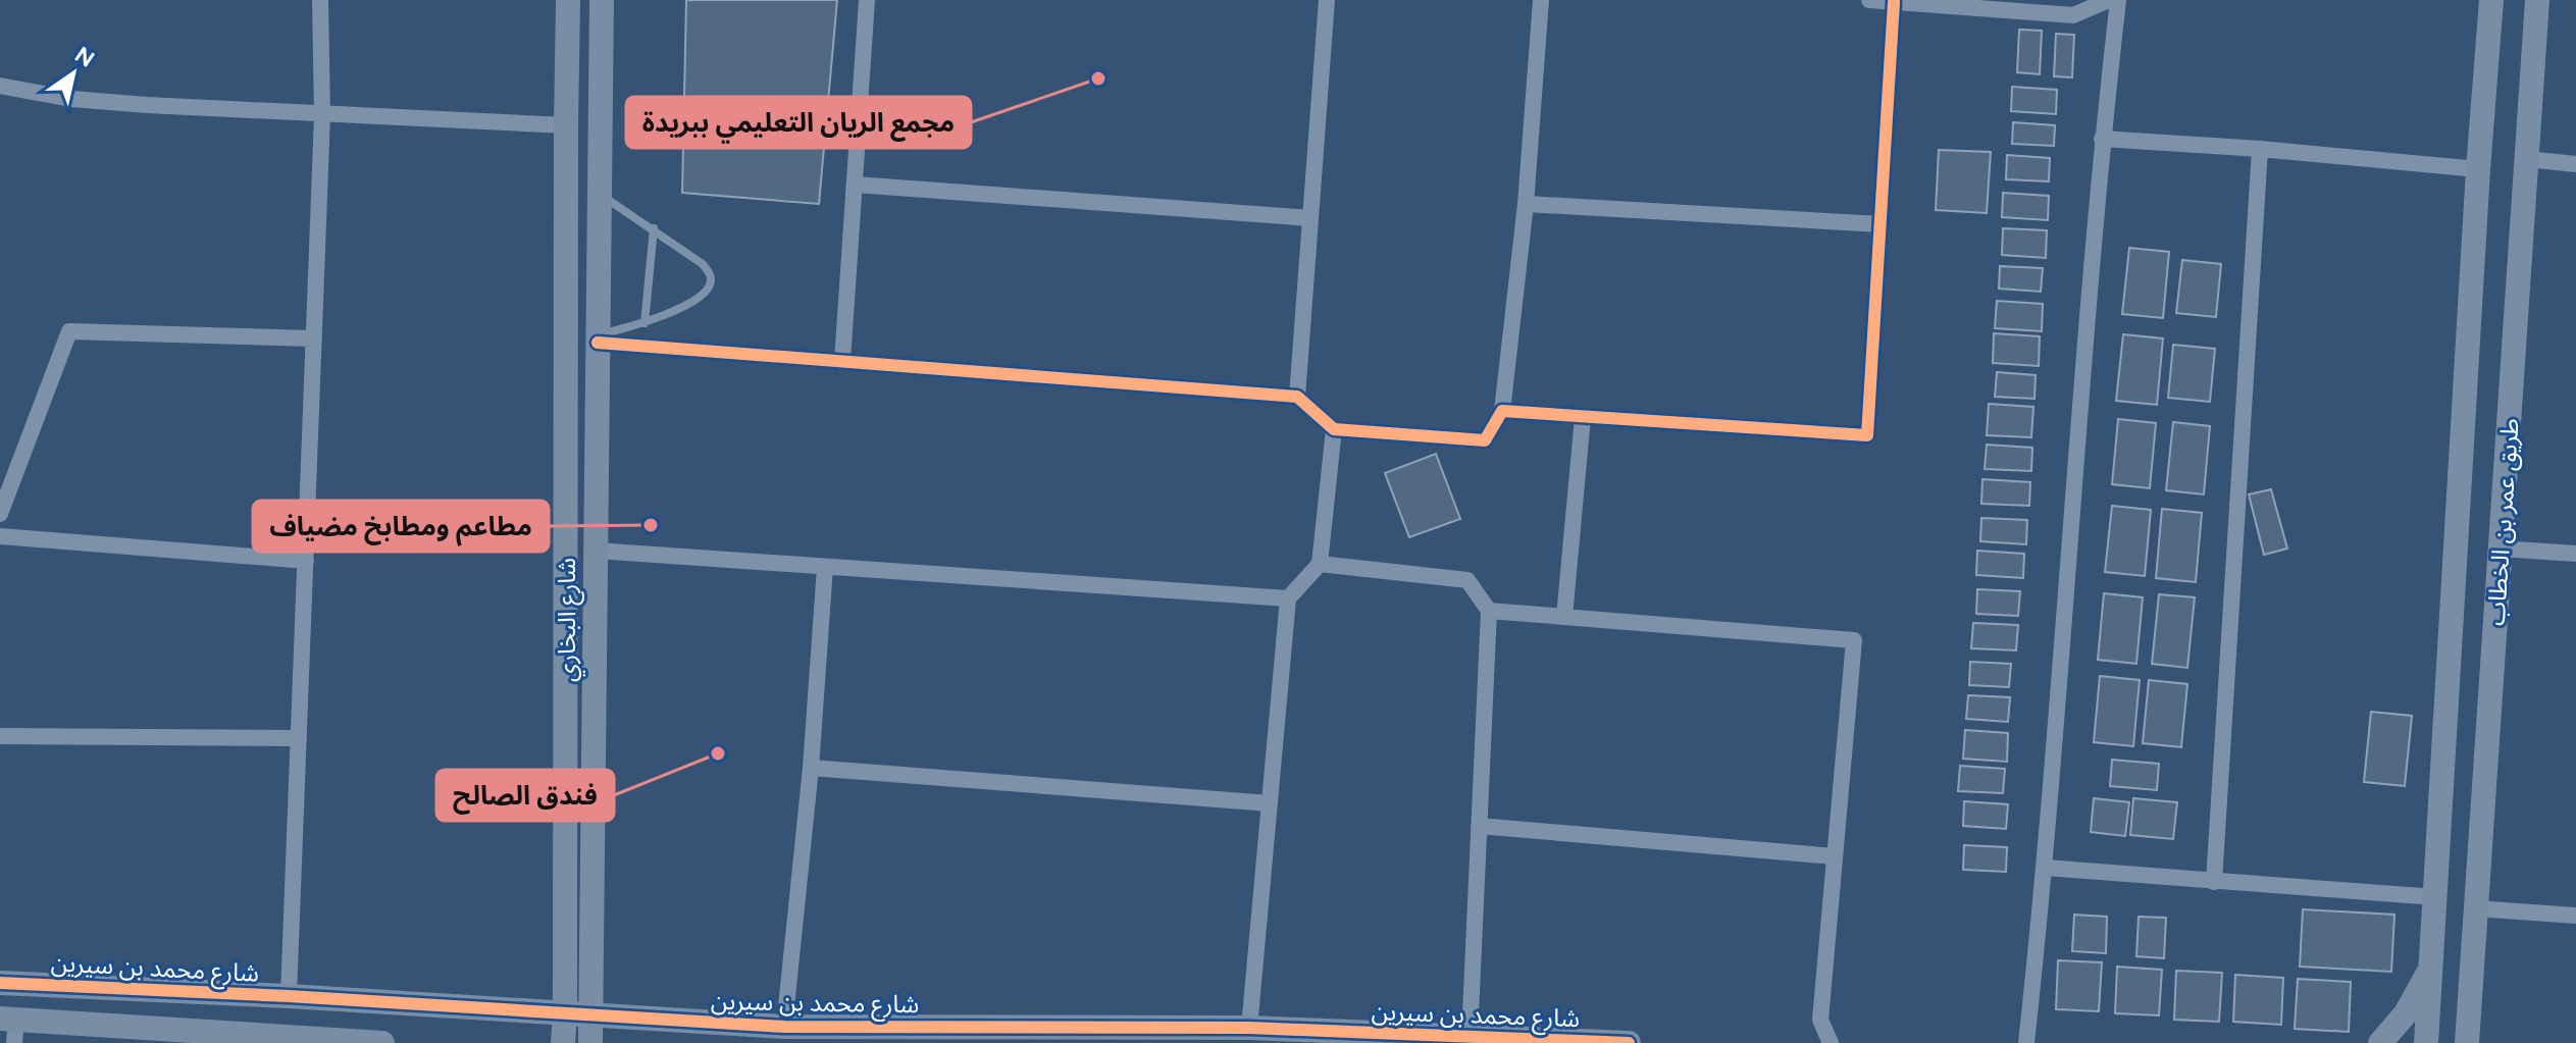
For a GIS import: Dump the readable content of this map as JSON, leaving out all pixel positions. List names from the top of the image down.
{
  "streets": {
    "main road": ["طريق عمر بن الخطاب", "شارع البخاري", "شارع محمد بن سيرين"]
  },
  "crossings": [
    ["شارع البخاري", "شارع محمد بن سيرين"]
  ],
  "places": ["مجمع الريان التعليمي ببريدة", "مطاعم ومطابخ مضياف", "فندق الصالح"],
  "north": "top right"
}
